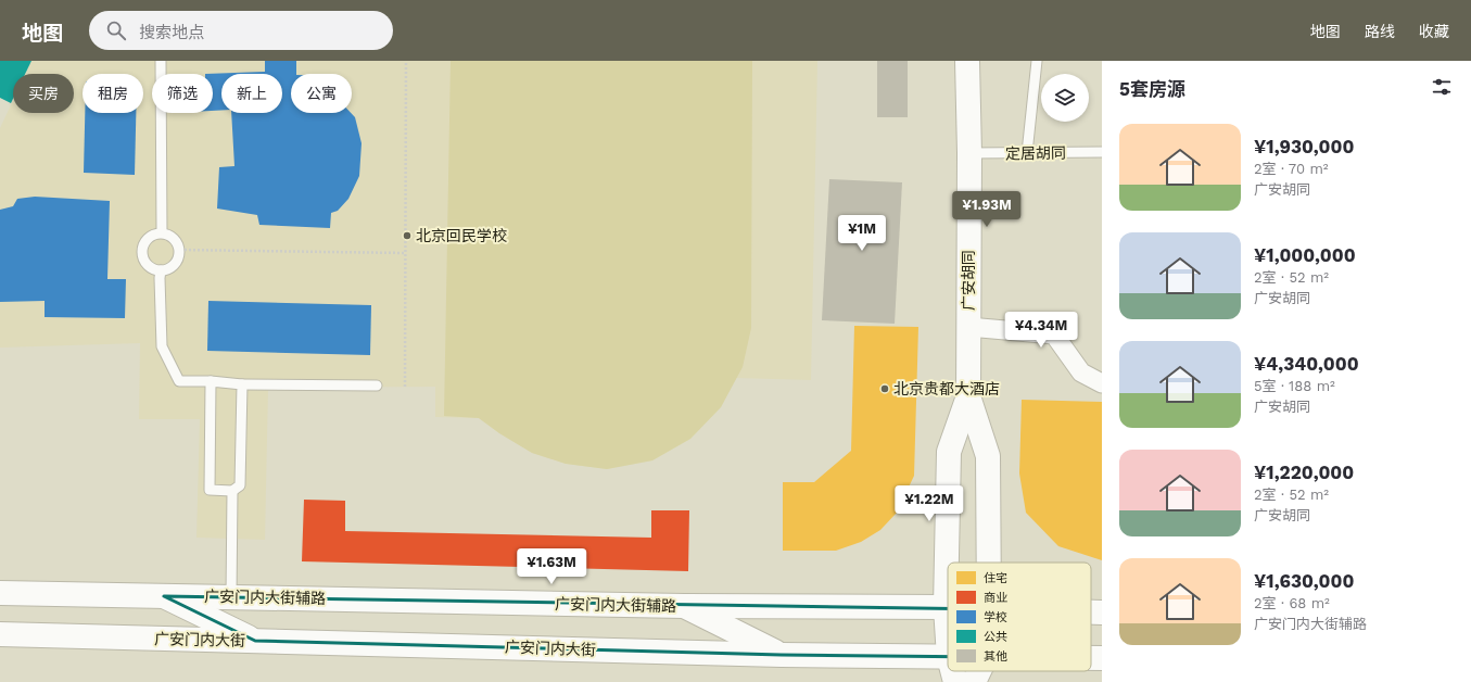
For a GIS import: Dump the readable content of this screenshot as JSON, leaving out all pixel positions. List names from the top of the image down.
{
  "streets": {
    "street": ["广安胡同", "广安门内大街辅路", "广安门内大街"],
    "lane": ["定居胡同"]
  },
  "crossings": [
    ["定居胡同", "广安胡同"],
    ["广安胡同", "广安门内大街辅路"]
  ],
  "places": ["北京回民学校", "北京贵都大酒店"],
  "legend": [
    "住宅",
    "商业",
    "学校",
    "公共",
    "其他"
  ],
  "page": {
    "header": "地图",
    "search": "搜索地点",
    "nav": ["地图", "路线", "收藏"],
    "heading": "5套房源",
    "chip": [
      "买房",
      "租房",
      "筛选",
      "新上",
      "公寓"
    ],
    "list": [
      {
        "name": "¥1,930,000",
        "note": "2室 · 70 m² · 广安胡同"
      },
      {
        "name": "¥1,000,000",
        "note": "2室 · 52 m² · 广安胡同"
      },
      {
        "name": "¥4,340,000",
        "note": "5室 · 188 m² · 广安胡同"
      },
      {
        "name": "¥1,220,000",
        "note": "2室 · 52 m² · 广安胡同"
      },
      {
        "name": "¥1,630,000",
        "note": "2室 · 68 m² · 广安门内大街辅路"
      }
    ],
    "price": [
      "¥1.93M",
      "¥1M",
      "¥4.34M",
      "¥1.22M",
      "¥1.63M"
    ]
  }
}
